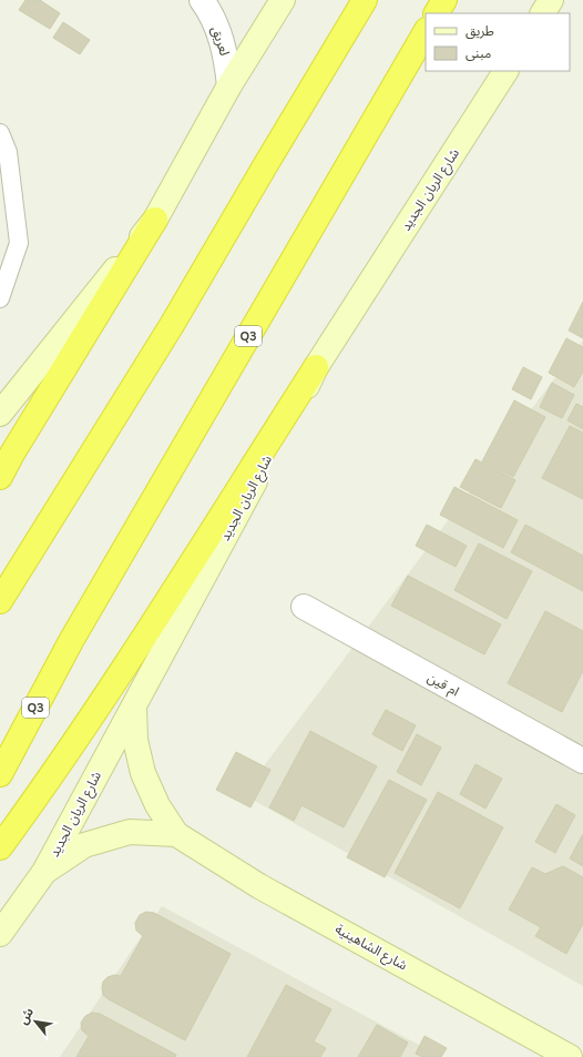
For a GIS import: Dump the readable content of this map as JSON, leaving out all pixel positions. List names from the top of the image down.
{
  "streets": {
    "highway": ["Q3"],
    "street": [
      "لعريق",
      "شارع الريان الجديد",
      "ام قين",
      "شارع الشاهينية"
    ]
  },
  "crossings": [
    ["شارع الريان الجديد", "شارع الشاهينية"]
  ],
  "legend": ["طريق", "مبنى"],
  "north": "top left"
}
